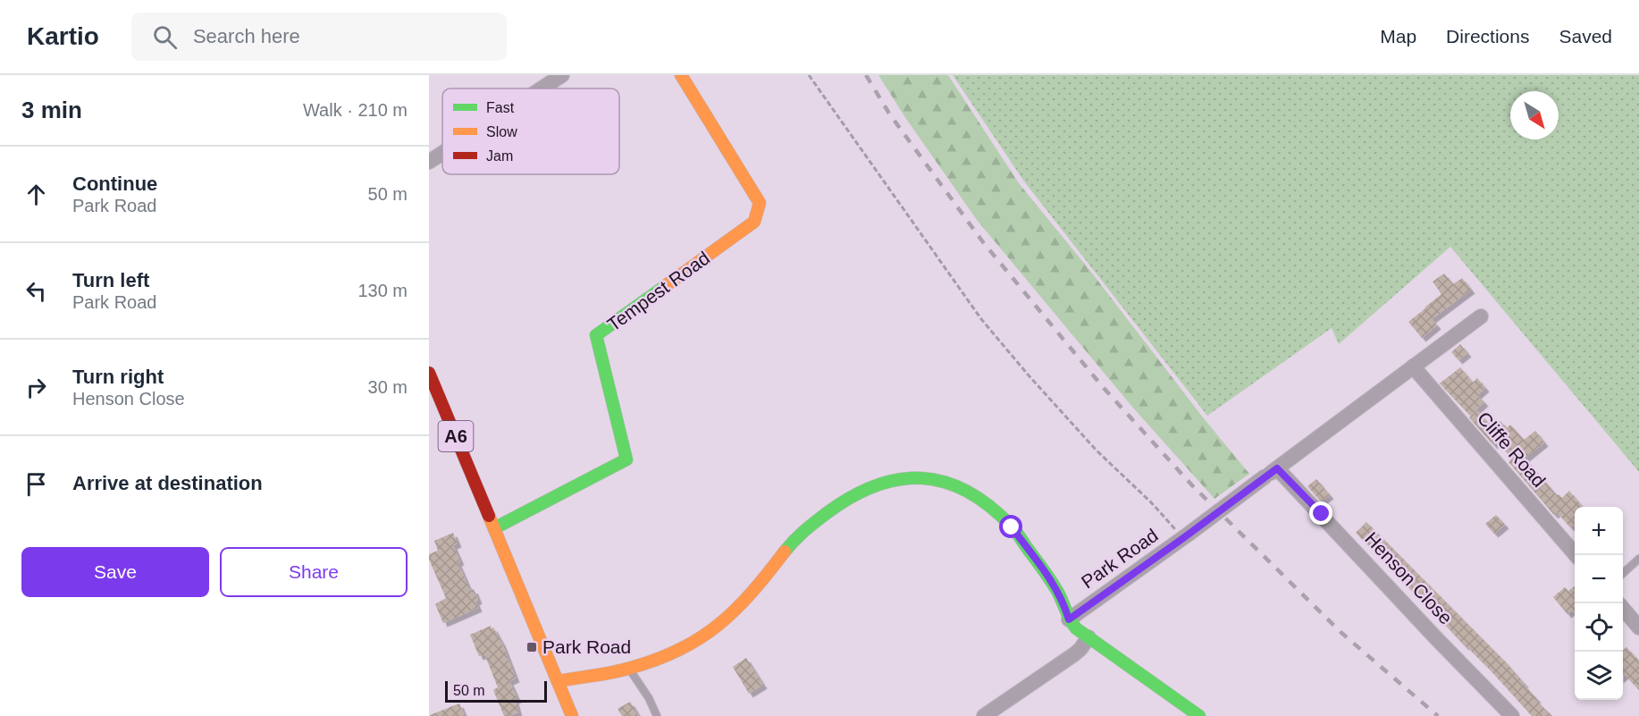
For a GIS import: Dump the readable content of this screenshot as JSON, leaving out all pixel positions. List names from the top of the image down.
{
  "streets": {
    "main road": ["Tempest Road", "A6", "Park Road"],
    "street": ["Cliffe Road", "Henson Close"]
  },
  "crossings": [
    ["Tempest Road", "A6"],
    ["A6", "Park Road"],
    ["Cliffe Road", "Park Road"],
    ["Park Road", "Henson Close"]
  ],
  "places": {
    "transit": ["Park Road"]
  },
  "legend": ["Fast", "Slow", "Jam"],
  "scale_bar": "50 m",
  "north": "bottom right",
  "page": {
    "header": "Kartio",
    "search": "Search here",
    "nav": ["Map", "Directions", "Saved"],
    "heading": ["3 min", "Walk · 210 m"],
    "list": [
      ["Continue", "Park Road", "50 m"],
      ["Turn left", "Park Road", "130 m"],
      ["Turn right", "Henson Close", "30 m"],
      "Arrive at destination"
    ],
    "map_buttons": ["+", "−"],
    "buttons": ["Save", "Share"],
    "scale": "50 m"
  }
}
